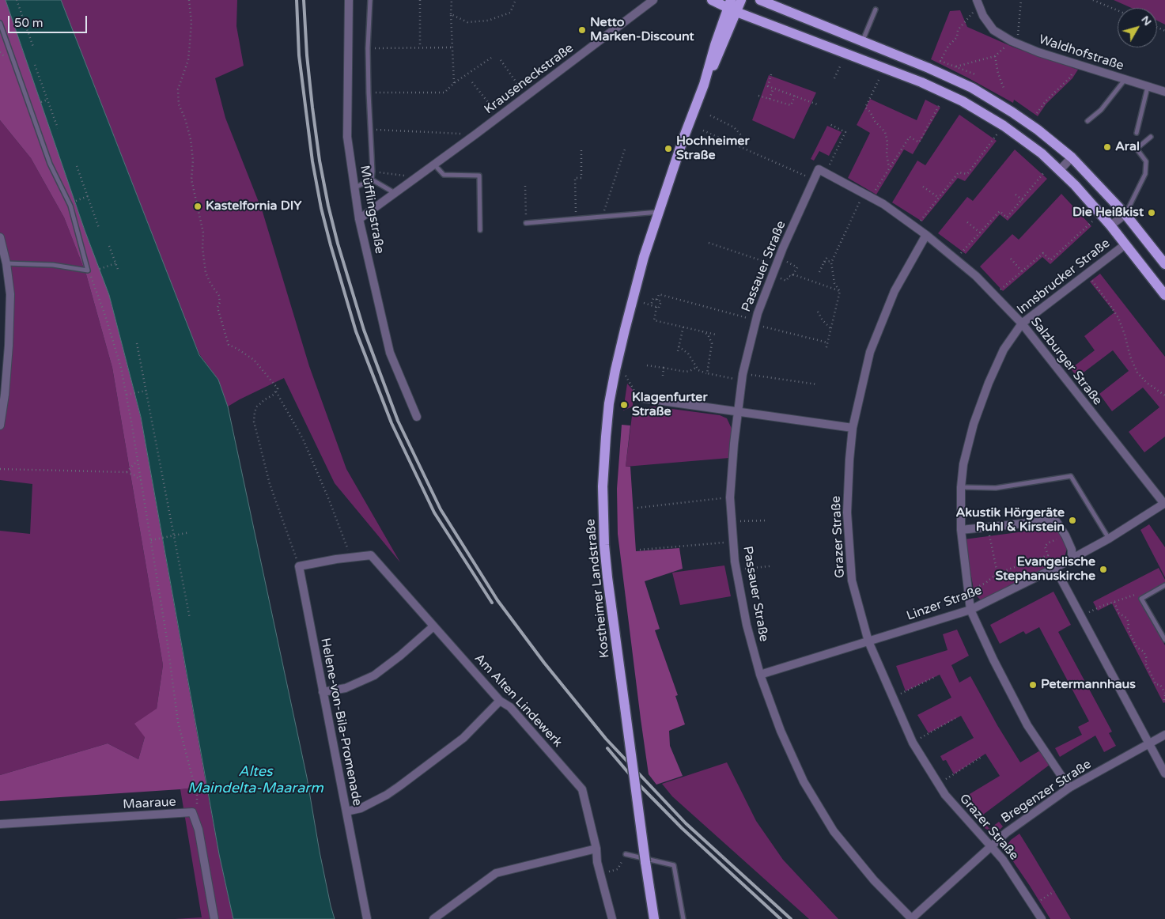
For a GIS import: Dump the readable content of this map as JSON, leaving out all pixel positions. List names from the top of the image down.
{
  "streets": {
    "main road": ["Kostheimer Landstraße"],
    "street": [
      "Waldhofstraße",
      "Krauseneckstraße",
      "Müfflingstraße",
      "Passauer Straße",
      "Innsbrucker Straße",
      "Salzburger Straße",
      "Grazer Straße",
      "Linzer Straße",
      "Am Alten Lindewerk",
      "Helene-von-Bila-Promenade",
      "Bregenzer Straße",
      "Maaraue"
    ]
  },
  "crossings": [
    ["Krauseneckstraße", "Müfflingstraße"],
    ["Passauer Straße", "Salzburger Straße"],
    ["Passauer Straße", "Linzer Straße"],
    ["Passauer Straße", "Bregenzer Straße"],
    ["Innsbrucker Straße", "Salzburger Straße"],
    ["Innsbrucker Straße", "Linzer Straße"],
    ["Innsbrucker Straße", "Bregenzer Straße"],
    ["Salzburger Straße", "Grazer Straße"],
    ["Salzburger Straße", "Linzer Straße"],
    ["Grazer Straße", "Linzer Straße"],
    ["Grazer Straße", "Bregenzer Straße"],
    ["Am Alten Lindewerk", "Helene-von-Bila-Promenade"]
  ],
  "water": ["Altes Maindelta-Maararm"],
  "places": [
    "Netto Marken-Discount",
    "Aral",
    "Hochheimer Straße",
    "Kastelfornia DIY",
    "Die Heißkist",
    "Klagenfurter Straße",
    "Akustik Hörgeräte Ruhl & Kirstein",
    "Evangelische Stephanuskirche",
    "Petermannhaus"
  ],
  "scale_bar": "50 m",
  "north": "top right"
}
